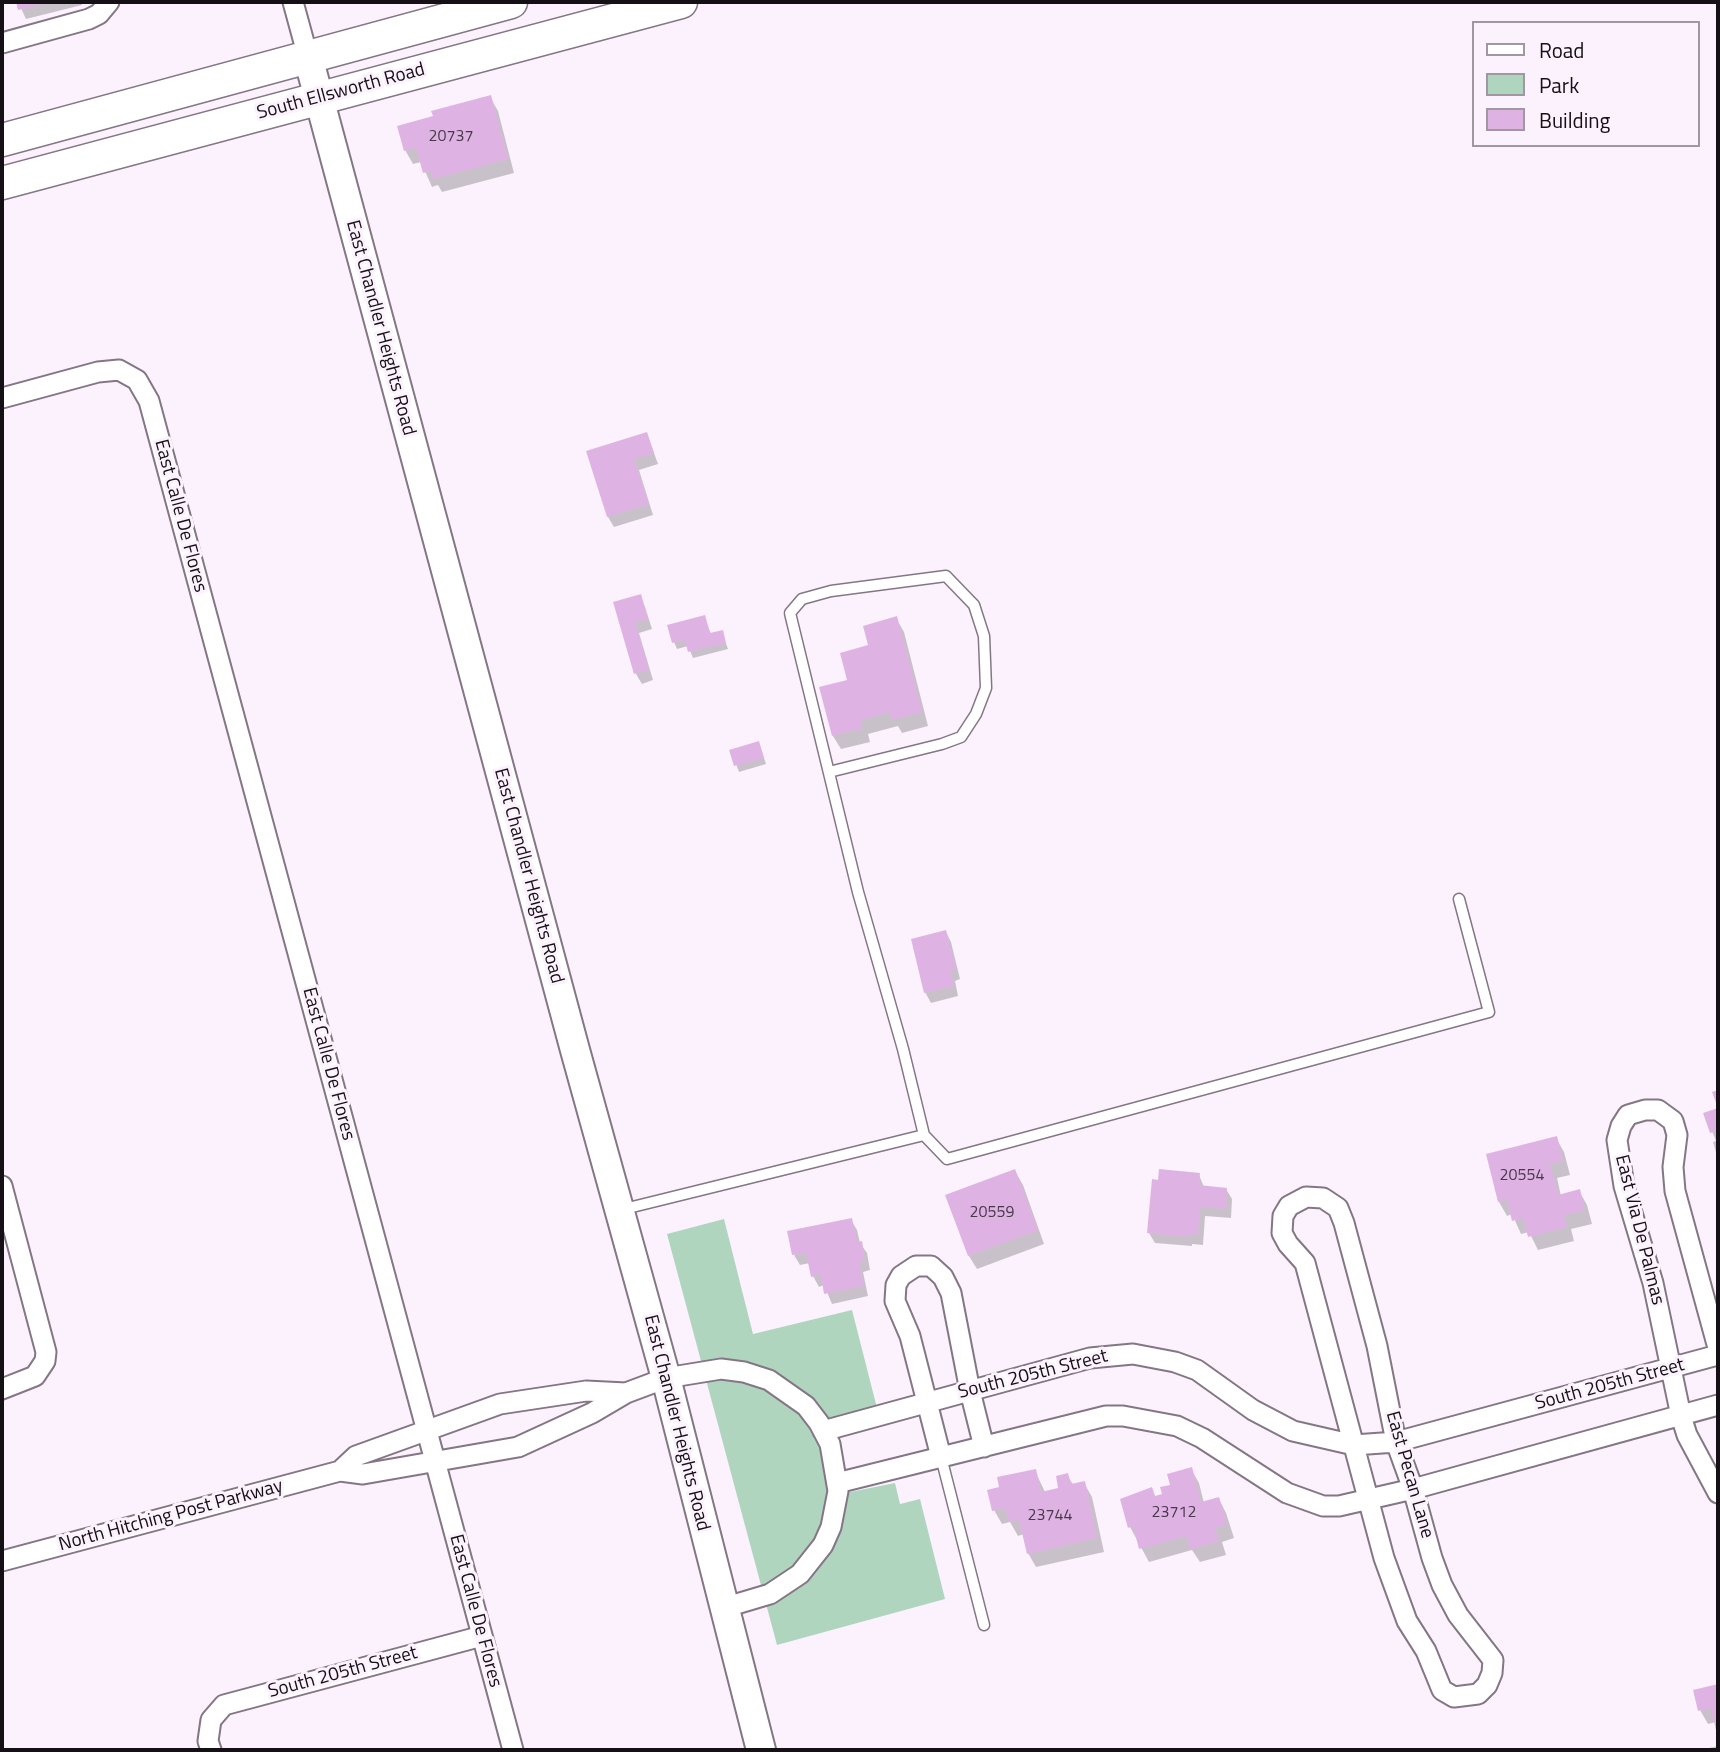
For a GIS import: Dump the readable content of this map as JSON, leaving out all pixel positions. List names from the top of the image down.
{
  "streets": {
    "main road": ["South Ellsworth Road", "East Chandler Heights Road"],
    "street": [
      "East Calle De Flores",
      "East Via De Palmas",
      "South 205th Street",
      "East Pecan Lane",
      "North Hitching Post Parkway"
    ]
  },
  "crossings": [
    ["South Ellsworth Road", "East Chandler Heights Road"],
    ["East Chandler Heights Road", "North Hitching Post Parkway"],
    ["East Calle De Flores", "South 205th Street"],
    ["East Calle De Flores", "North Hitching Post Parkway"],
    ["East Via De Palmas", "South 205th Street"],
    ["South 205th Street", "East Pecan Lane"]
  ],
  "house_numbers": [
    "20737",
    "20554",
    "20559",
    "23712",
    "23744"
  ],
  "legend": ["Road", "Park", "Building"]
}
